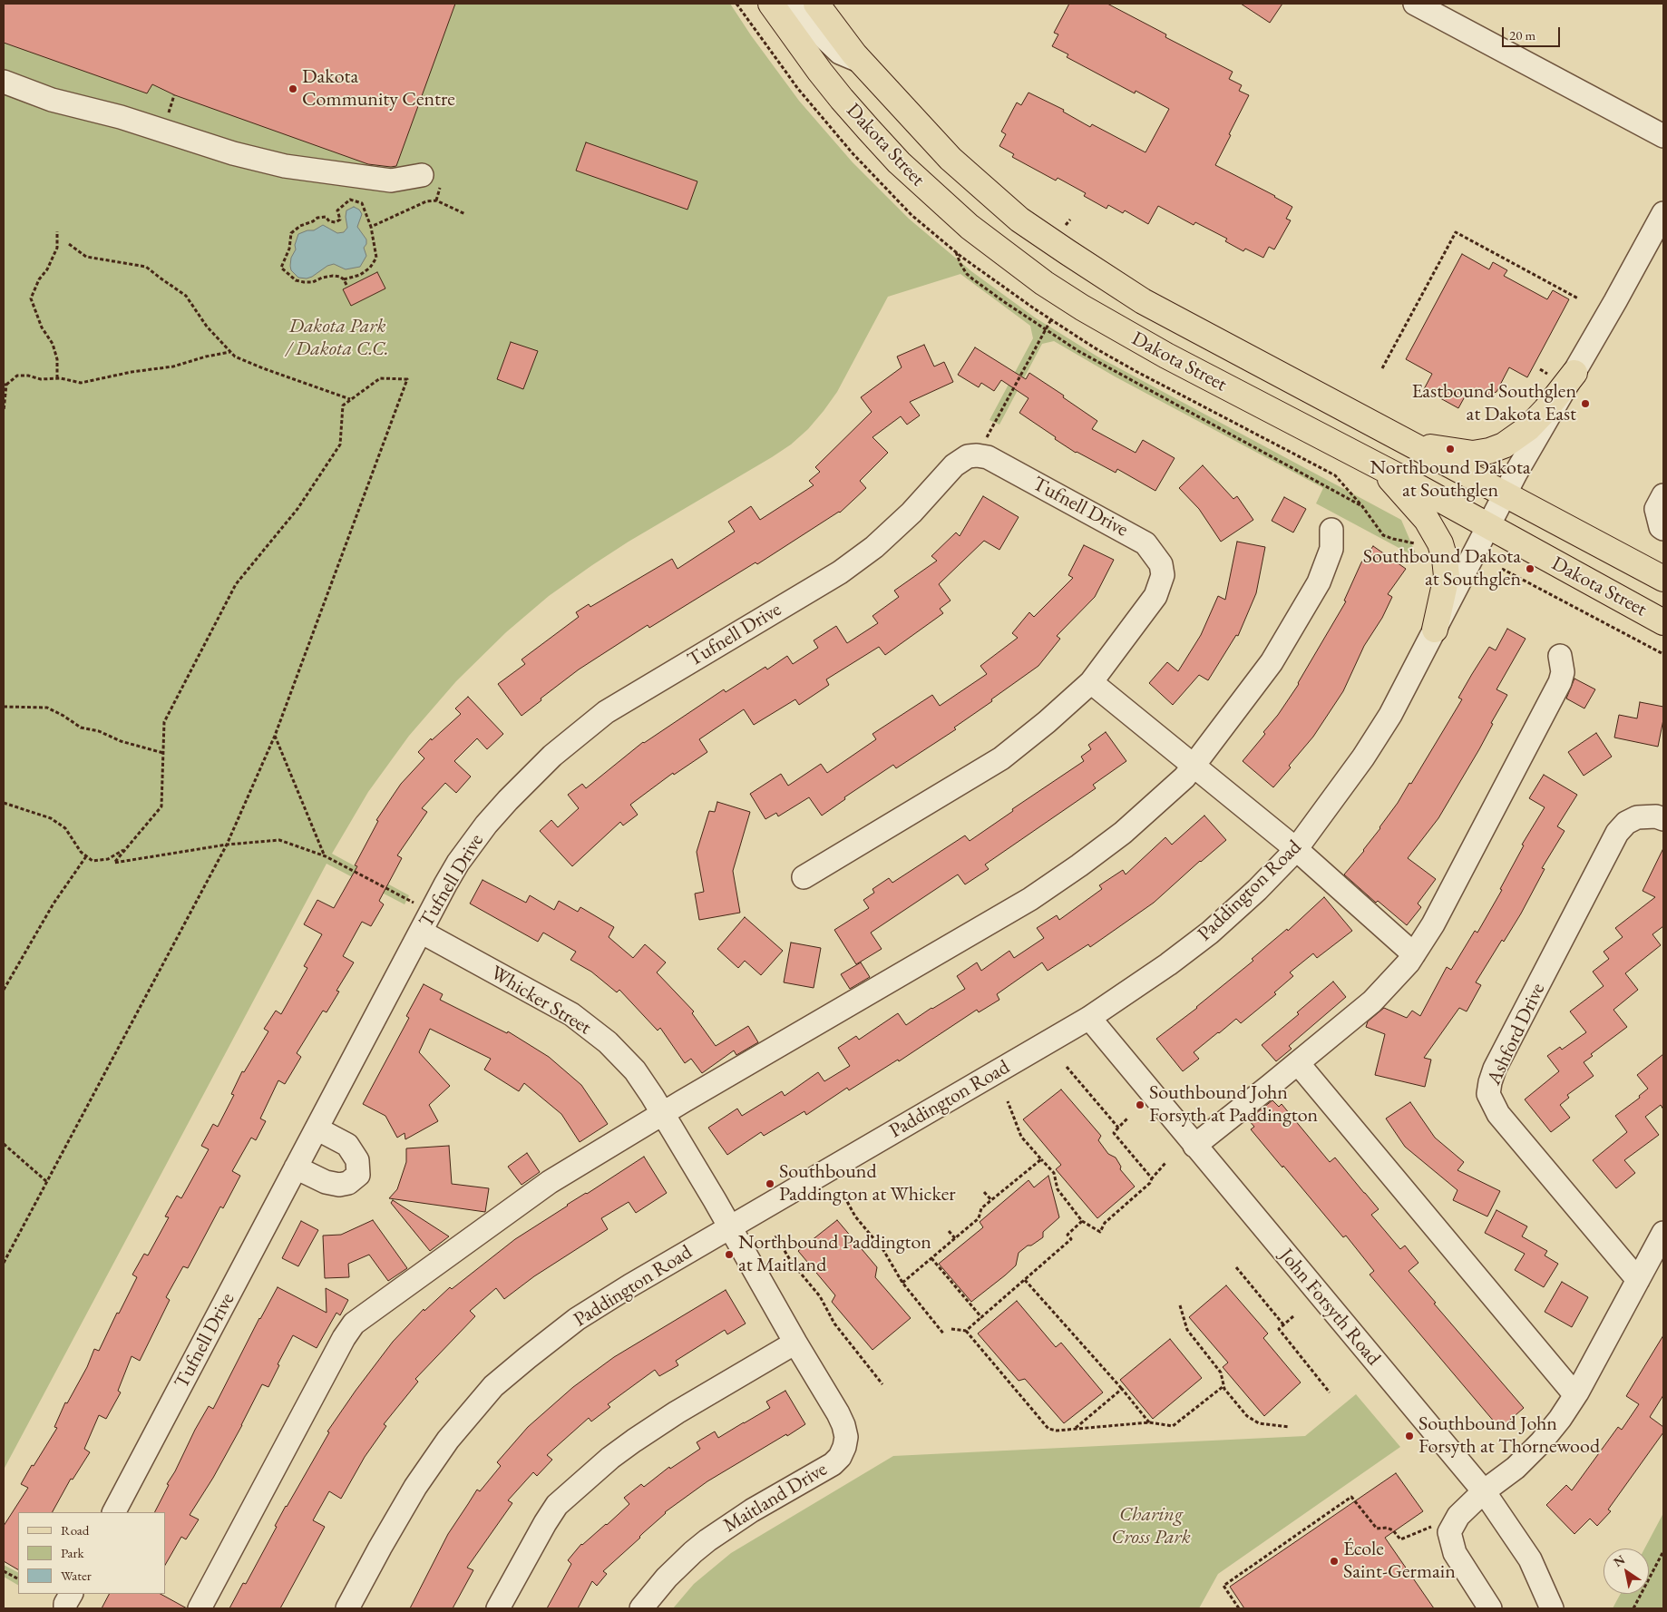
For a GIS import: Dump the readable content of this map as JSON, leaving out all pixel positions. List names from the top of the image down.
{
  "streets": {
    "main road": ["Dakota Street"],
    "street": [
      "Tufnell Drive",
      "Paddington Road",
      "Whicker Street",
      "Ashford Drive",
      "John Forsyth Road",
      "Maitland Drive"
    ]
  },
  "crossings": [
    ["Dakota Street", "Paddington Road"],
    ["Tufnell Drive", "Whicker Street"],
    ["Paddington Road", "Whicker Street"],
    ["Paddington Road", "John Forsyth Road"],
    ["Paddington Road", "Maitland Drive"],
    ["Whicker Street", "Maitland Drive"]
  ],
  "parks": ["Dakota Park / Dakota C.C.", "Charing Cross Park"],
  "places": [
    "Dakota Community Centre",
    "Eastbound Southglen at Dakota East",
    "Northbound Dakota at Southglen",
    "Southbound Dakota at Southglen",
    "Southbound John Forsyth at Paddington",
    "Southbound Paddington at Whicker",
    "Northbound Paddington at Maitland",
    "Southbound John Forsyth at Thornewood",
    "École Saint-Germain"
  ],
  "legend": ["Road", "Park", "Water"],
  "scale_bar": "20 m",
  "north": "top left"
}
